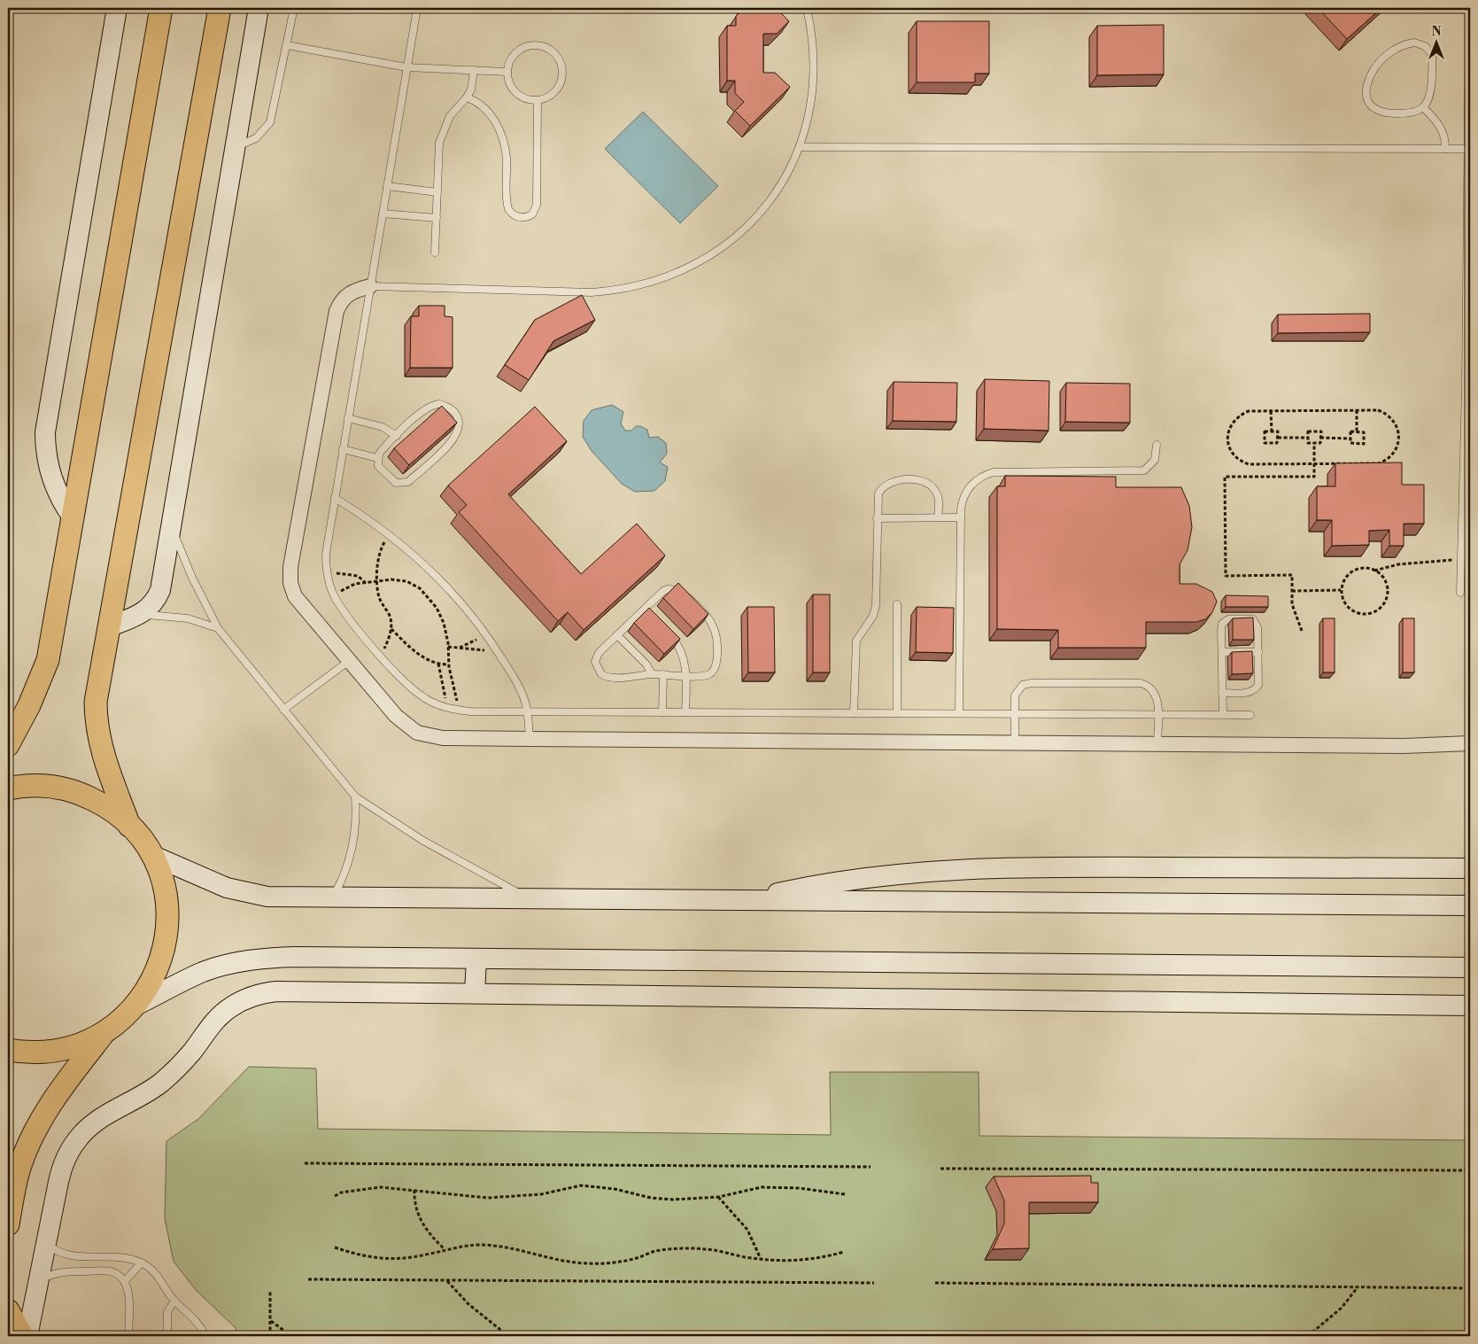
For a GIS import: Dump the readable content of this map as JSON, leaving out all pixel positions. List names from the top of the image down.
{
  "north": "top"
}
